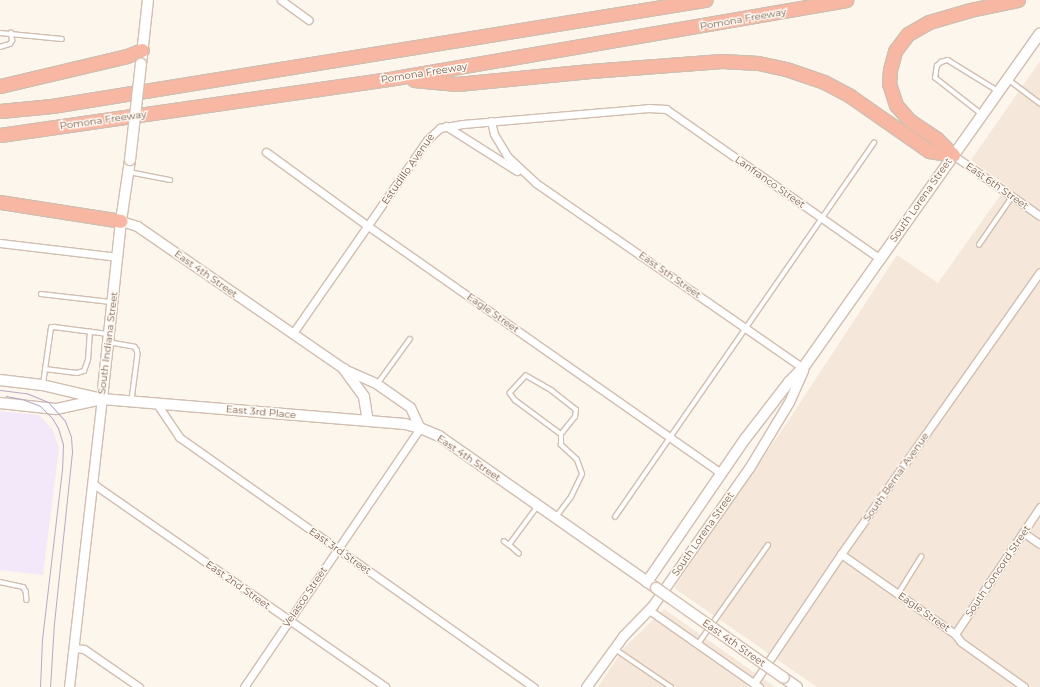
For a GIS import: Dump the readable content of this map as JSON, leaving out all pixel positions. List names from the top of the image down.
{
  "streets": {
    "highway": ["Pomona Freeway"],
    "main road": [
      "South Lorena Street",
      "East 4th Street",
      "South Indiana Street",
      "East 3rd Place"
    ],
    "street": [
      "Estudillo Avenue",
      "Lanfranco Street",
      "East 6th Street",
      "East 5th Street",
      "Eagle Street",
      "South Bernal Avenue",
      "East 3rd Street",
      "South Concord Street",
      "East 2nd Street",
      "Velasco Street"
    ]
  },
  "crossings": [
    ["Estudillo Avenue", "Lanfranco Street"],
    ["Estudillo Avenue", "East 4th Street"],
    ["Estudillo Avenue", "East 5th Street"],
    ["Estudillo Avenue", "Eagle Street"],
    ["Lanfranco Street", "South Lorena Street"],
    ["East 6th Street", "South Lorena Street"],
    ["South Lorena Street", "East 4th Street"],
    ["South Lorena Street", "East 5th Street"],
    ["South Lorena Street", "Eagle Street"],
    ["East 4th Street", "South Indiana Street"],
    ["East 4th Street", "East 3rd Place"],
    ["East 4th Street", "Velasco Street"],
    ["Eagle Street", "South Bernal Avenue"],
    ["Eagle Street", "South Concord Street"],
    ["South Indiana Street", "East 3rd Place"],
    ["South Indiana Street", "East 2nd Street"],
    ["East 3rd Place", "East 3rd Street"],
    ["East 3rd Place", "Velasco Street"],
    ["East 3rd Street", "Velasco Street"],
    ["East 2nd Street", "Velasco Street"]
  ]
}
